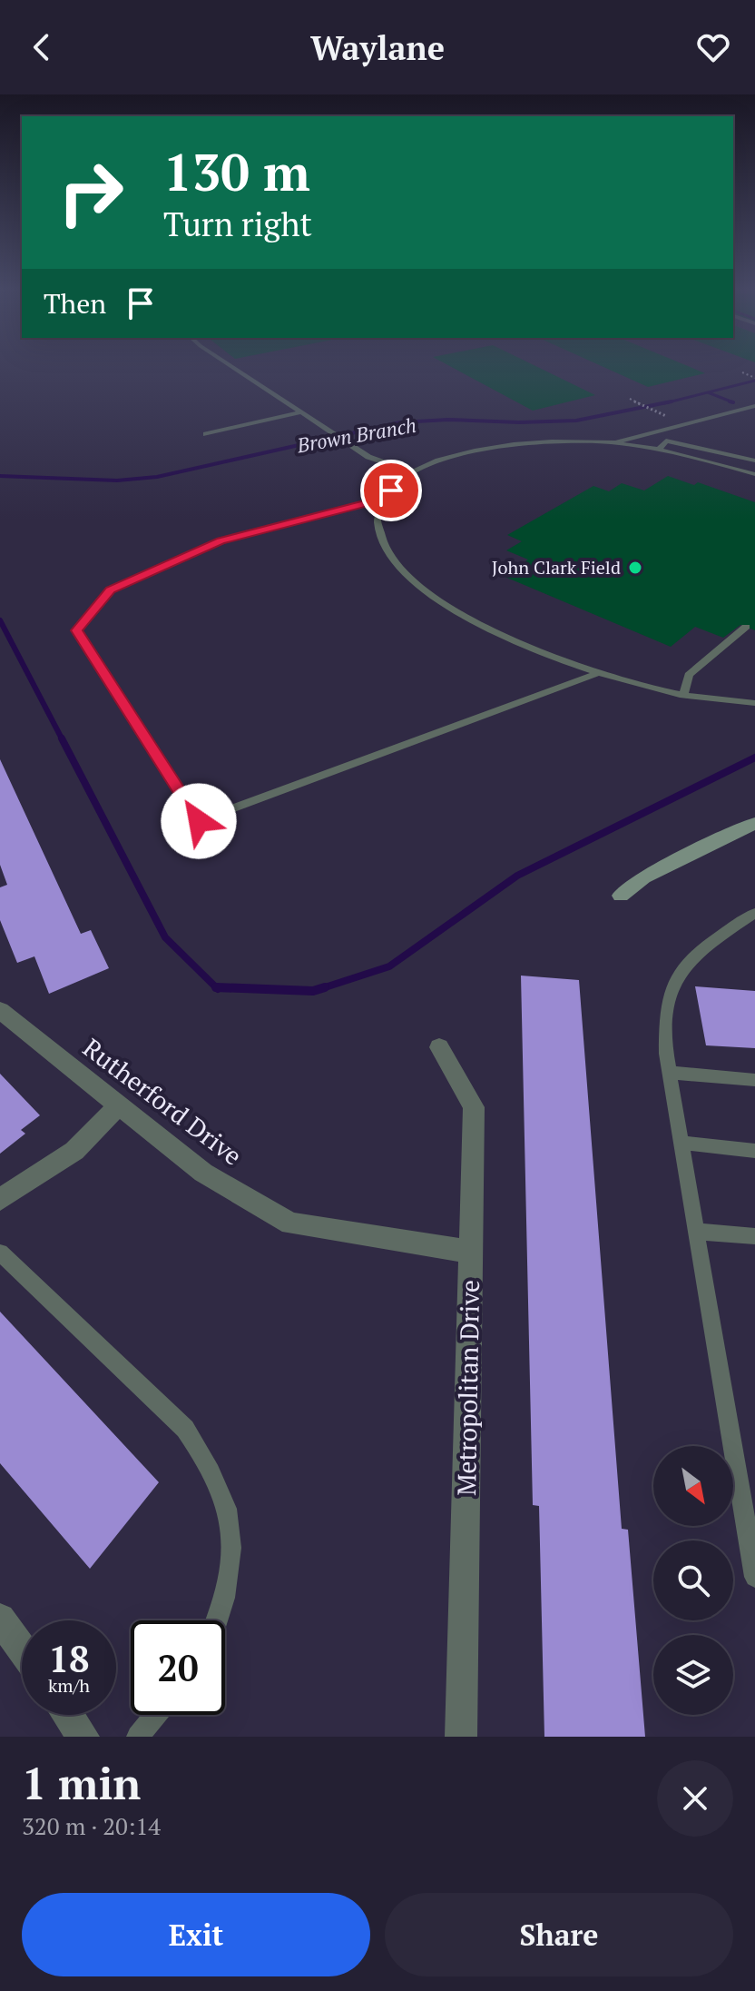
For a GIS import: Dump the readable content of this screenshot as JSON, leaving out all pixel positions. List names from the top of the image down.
{
  "streets": {
    "street": ["Rutherford Drive", "Metropolitan Drive"]
  },
  "crossings": [
    ["Rutherford Drive", "Metropolitan Drive"]
  ],
  "water": ["Brown Branch"],
  "places": ["John Clark Field"],
  "north": "bottom right",
  "page": {
    "header": "Waylane",
    "turn": ["130 m", "Turn right"],
    "then": "Then",
    "speed": "18 km/h",
    "limit": "20",
    "heading": ["1 min", "320 m · 20:14"],
    "buttons": ["Exit", "Share"]
  }
}
